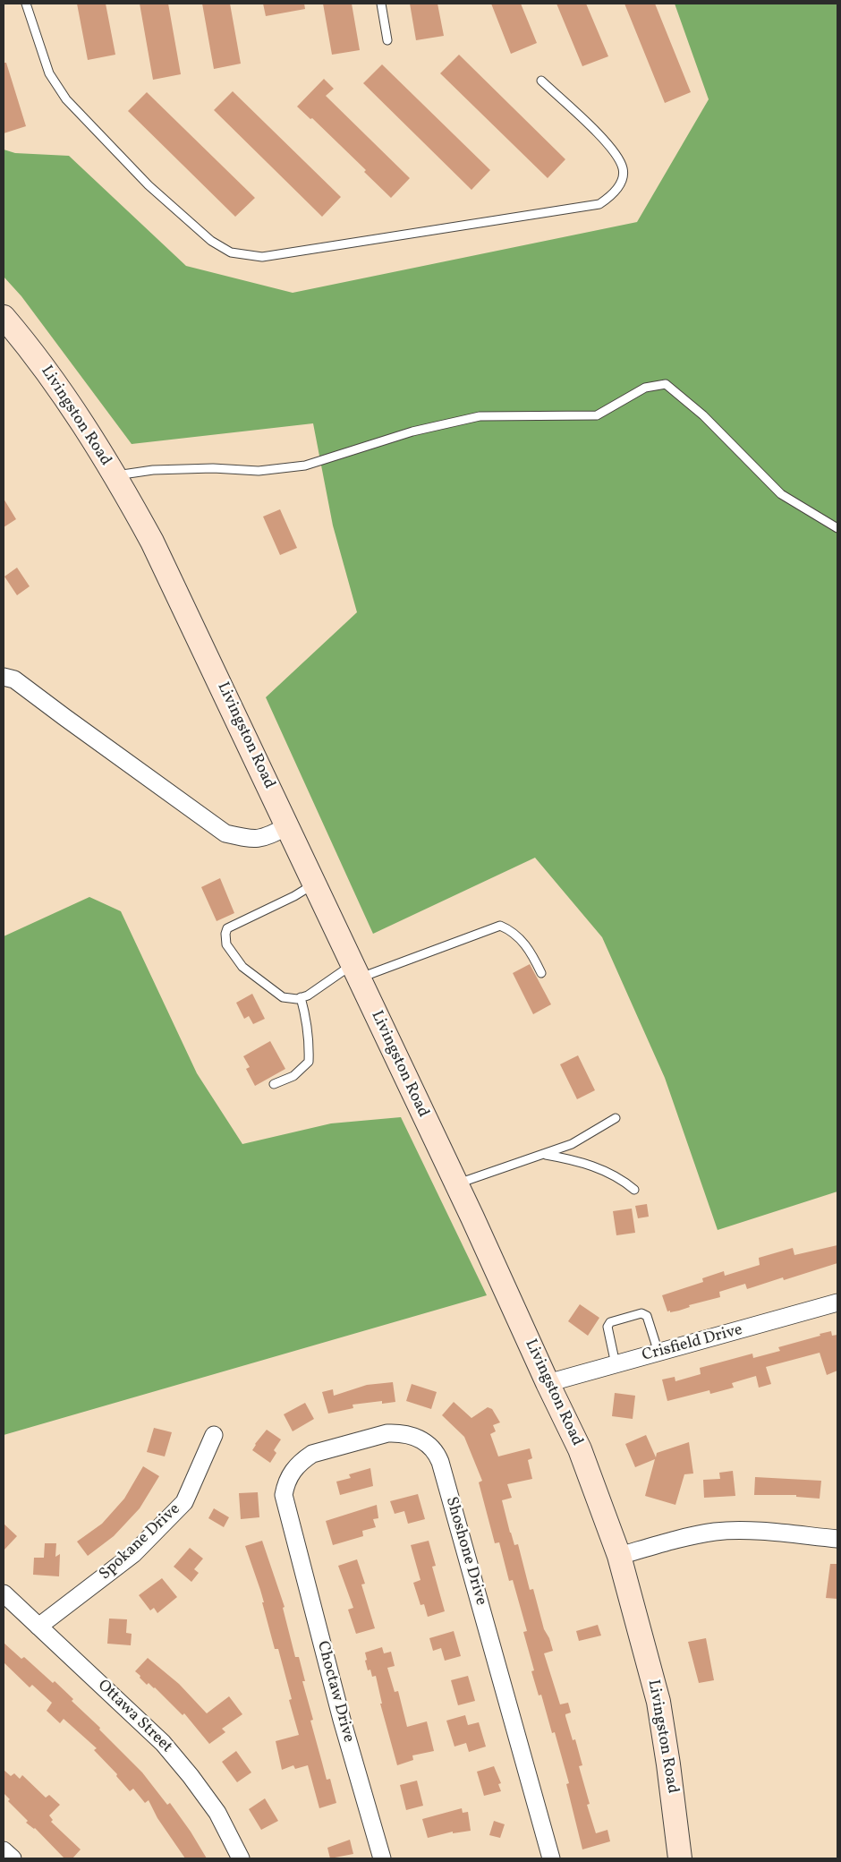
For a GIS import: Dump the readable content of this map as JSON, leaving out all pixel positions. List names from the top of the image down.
{
  "streets": {
    "main road": ["Livingston Road"],
    "street": [
      "Crisfield Drive",
      "Spokane Drive",
      "Shoshone Drive",
      "Choctaw Drive",
      "Ottawa Street"
    ]
  },
  "crossings": [
    ["Livingston Road", "Crisfield Drive"],
    ["Spokane Drive", "Ottawa Street"],
    ["Shoshone Drive", "Choctaw Drive"]
  ]
}
